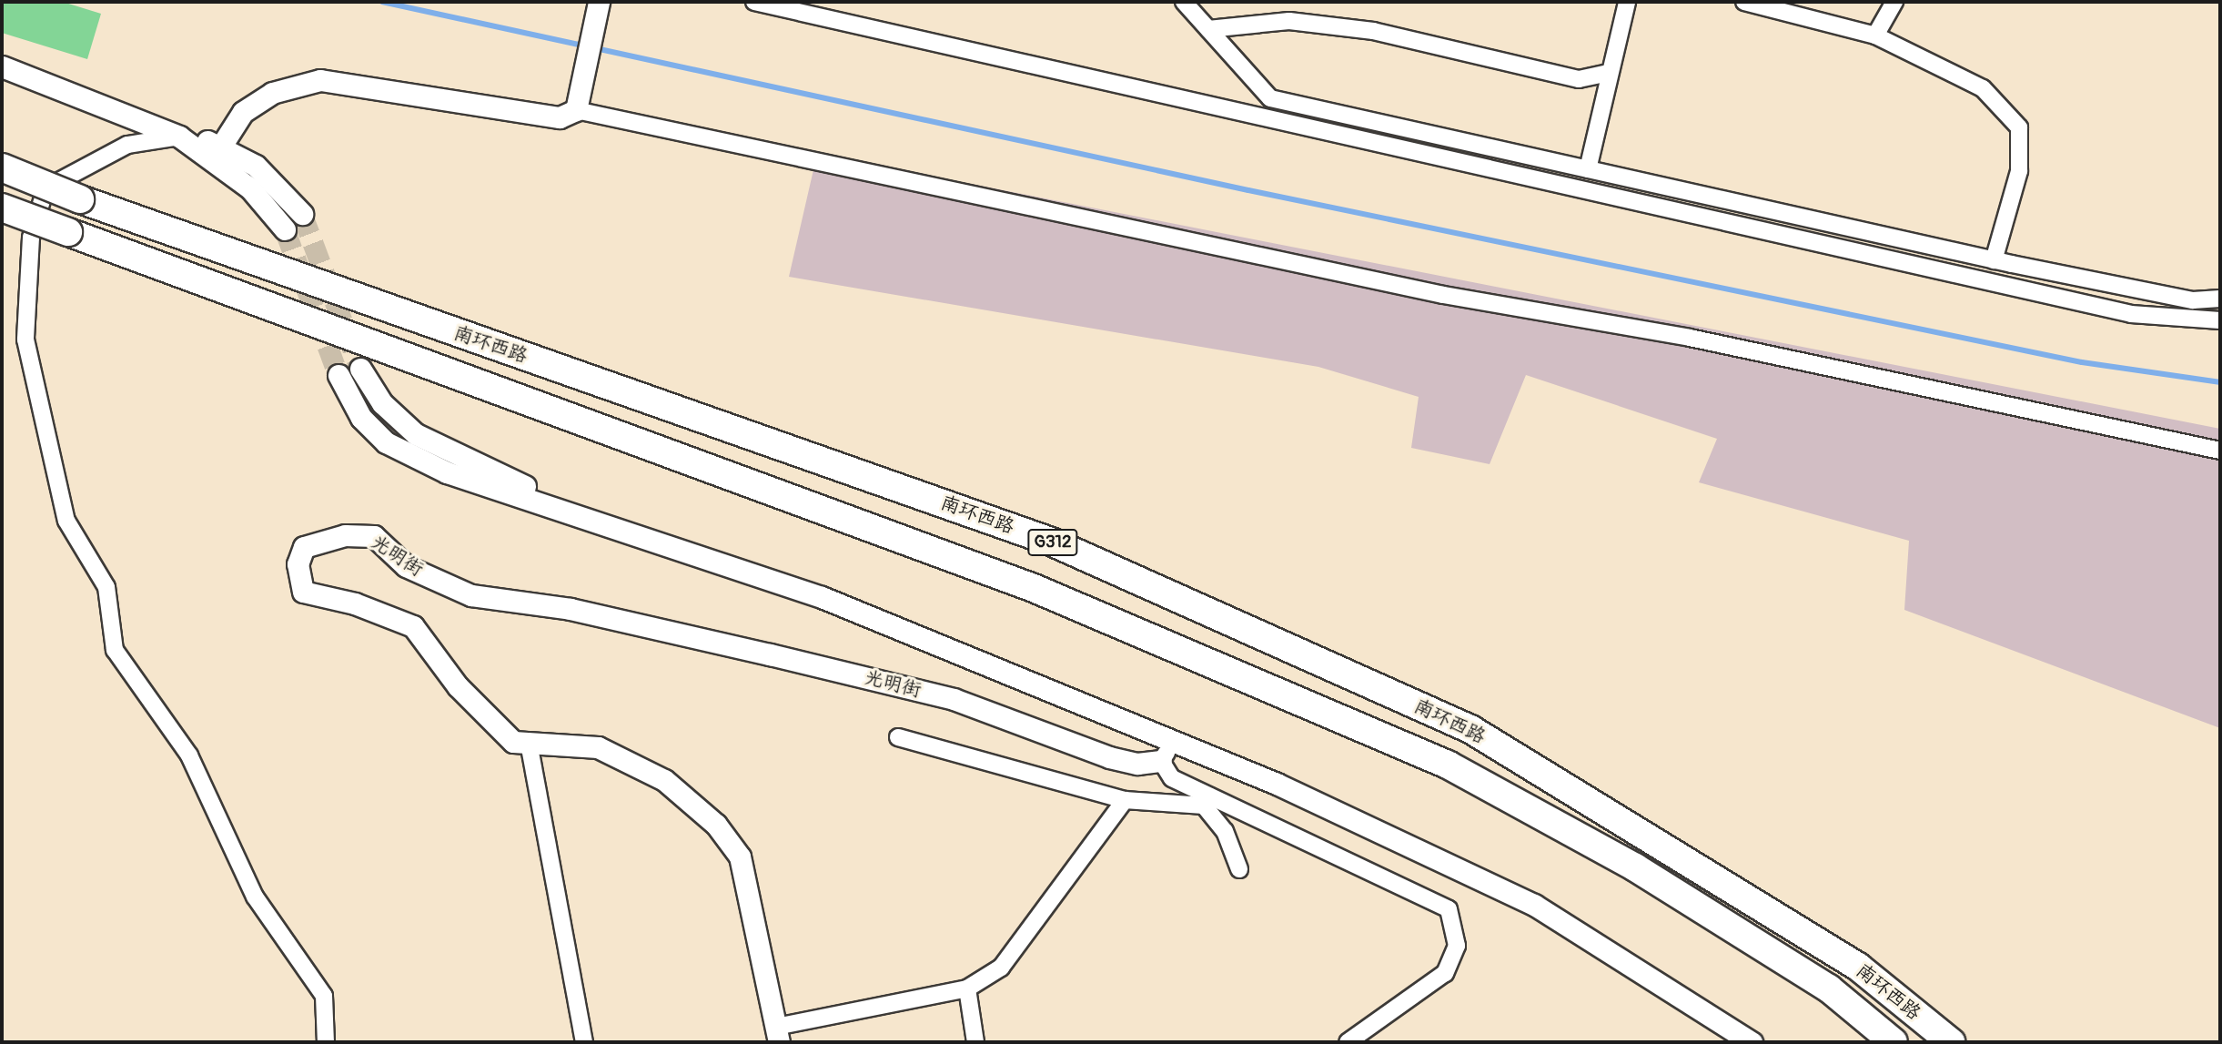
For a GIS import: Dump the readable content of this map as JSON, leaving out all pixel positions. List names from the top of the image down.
{
  "streets": {
    "highway": ["南环西路", "G312"],
    "street": ["光明街"]
  }
}
